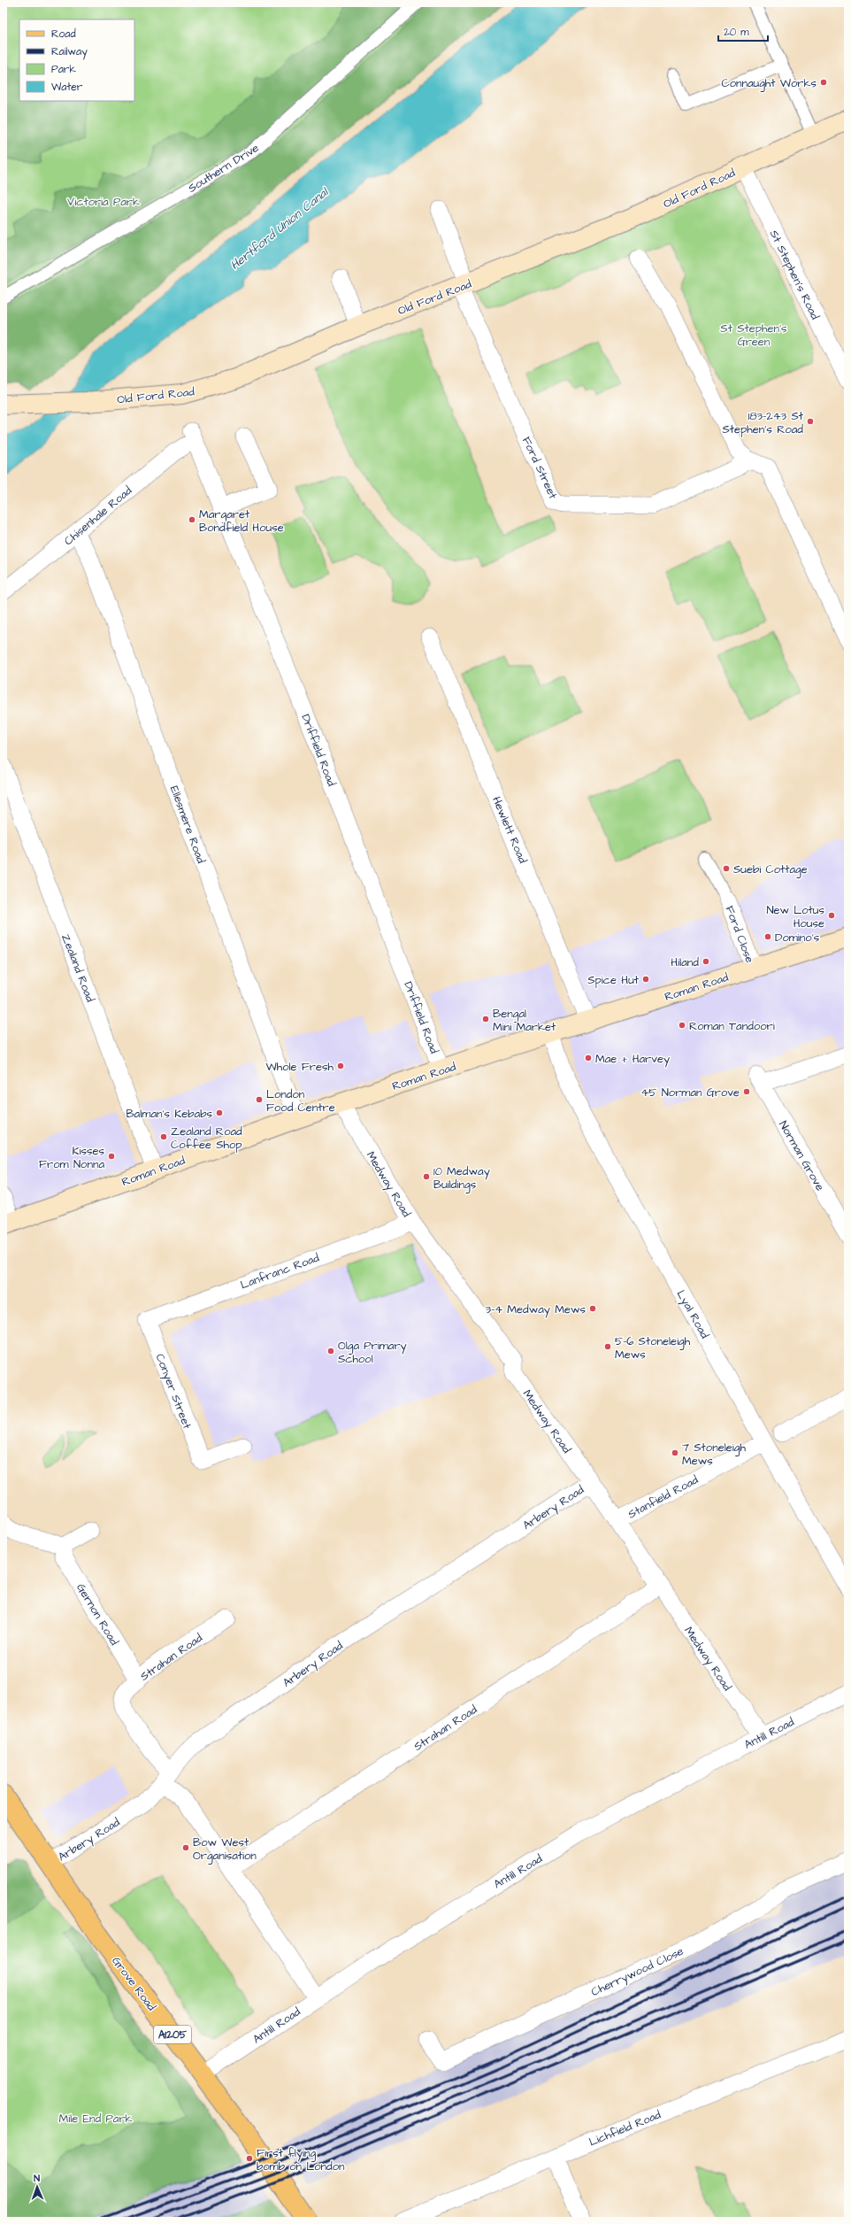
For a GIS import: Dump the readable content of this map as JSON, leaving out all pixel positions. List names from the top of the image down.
{
  "streets": {
    "main road": [
      "Old Ford Road",
      "Roman Road",
      "Grove Road",
      "A1205"
    ],
    "street": [
      "Southern Drive",
      "St Stephen's Road",
      "Ford Street",
      "Chisenhale Road",
      "Driffield Road",
      "Ellesmere Road",
      "Hewlett Road",
      "Ford Close",
      "Zealand Road",
      "Norman Grove",
      "Medway Road",
      "Lanfranc Road",
      "Lyal Road",
      "Conyer Street",
      "Stanfield Road",
      "Arbery Road",
      "Gernon Road",
      "Strahan Road",
      "Antill Road",
      "Cherrywood Close",
      "Lichfield Road"
    ]
  },
  "crossings": [
    ["Old Ford Road", "St Stephen's Road"],
    ["Old Ford Road", "Ford Street"],
    ["Chisenhale Road", "Driffield Road"],
    ["Chisenhale Road", "Ellesmere Road"],
    ["Driffield Road", "Roman Road"],
    ["Ellesmere Road", "Roman Road"],
    ["Hewlett Road", "Roman Road"],
    ["Ford Close", "Roman Road"],
    ["Zealand Road", "Roman Road"],
    ["Roman Road", "Medway Road"],
    ["Roman Road", "Lyal Road"],
    ["Medway Road", "Lanfranc Road"],
    ["Medway Road", "Stanfield Road"],
    ["Medway Road", "Arbery Road"],
    ["Medway Road", "Strahan Road"],
    ["Medway Road", "Antill Road"],
    ["Lanfranc Road", "Conyer Street"],
    ["Lyal Road", "Stanfield Road"],
    ["Arbery Road", "Strahan Road"],
    ["Arbery Road", "Grove Road"],
    ["Gernon Road", "Strahan Road"],
    ["Strahan Road", "Antill Road"],
    ["Antill Road", "Grove Road"]
  ],
  "water": ["Hertford Union Canal"],
  "parks": ["Victoria Park", "St Stephen's Green", "Mile End Park"],
  "places": [
    "Connaught Works",
    "183-243 St Stephen's Road",
    "Margaret Bondfield House",
    "Suebi Cottage",
    "New Lotus House",
    "Domino's",
    "Hiland",
    "Spice Hut",
    "Bengal Mini Market",
    "Roman Tandoori",
    "Mae + Harvey",
    "Whole Fresh",
    "45 Norman Grove",
    "London Food Centre",
    "Balman's Kebabs",
    "Zealand Road Coffee Shop",
    "Kisses From Nonna",
    "10 Medway Buildings",
    "3-4 Medway Mews",
    "5-6 Stoneleigh Mews",
    "Olga Primary School",
    "7 Stoneleigh Mews",
    "Bow West Organisation",
    "First flying bomb on London"
  ],
  "legend": [
    "Road",
    "Railway",
    "Park",
    "Water"
  ],
  "scale_bar": "20 m",
  "north": "top"
}
